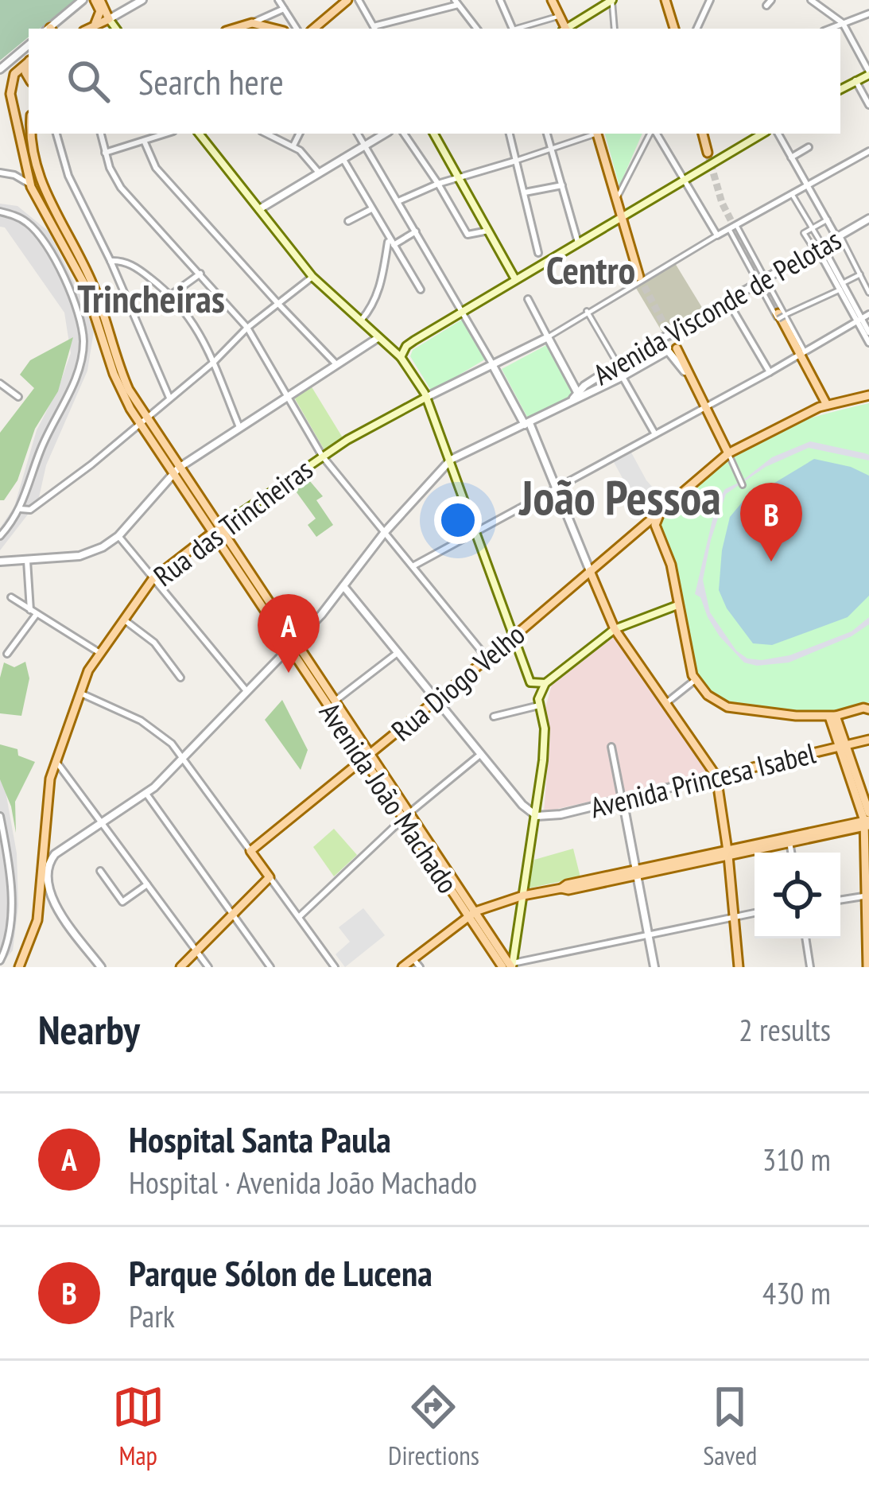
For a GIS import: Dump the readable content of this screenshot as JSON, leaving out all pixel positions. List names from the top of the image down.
{
  "streets": {
    "main road": [
      "Rua das Trincheiras",
      "Rua Diogo Velho",
      "Avenida Princesa Isabel",
      "Avenida João Machado"
    ],
    "street": ["Avenida Visconde de Pelotas"]
  },
  "crossings": [
    ["Rua das Trincheiras", "Avenida João Machado"],
    ["Rua Diogo Velho", "Avenida João Machado"]
  ],
  "districts": ["Centro", "Trincheiras", "João Pessoa"],
  "page": {
    "search": "Search here",
    "pins": ["B", "A"],
    "heading": ["Nearby", "2 results"],
    "list": [
      {
        "mark": "A",
        "name": "Hospital Santa Paula",
        "note": "Hospital · Avenida João Machado",
        "value": "310 m"
      },
      {
        "mark": "B",
        "name": "Parque Sólon de Lucena",
        "note": "Park",
        "value": "430 m"
      }
    ],
    "nav": ["Map", "Directions", "Saved"]
  }
}
